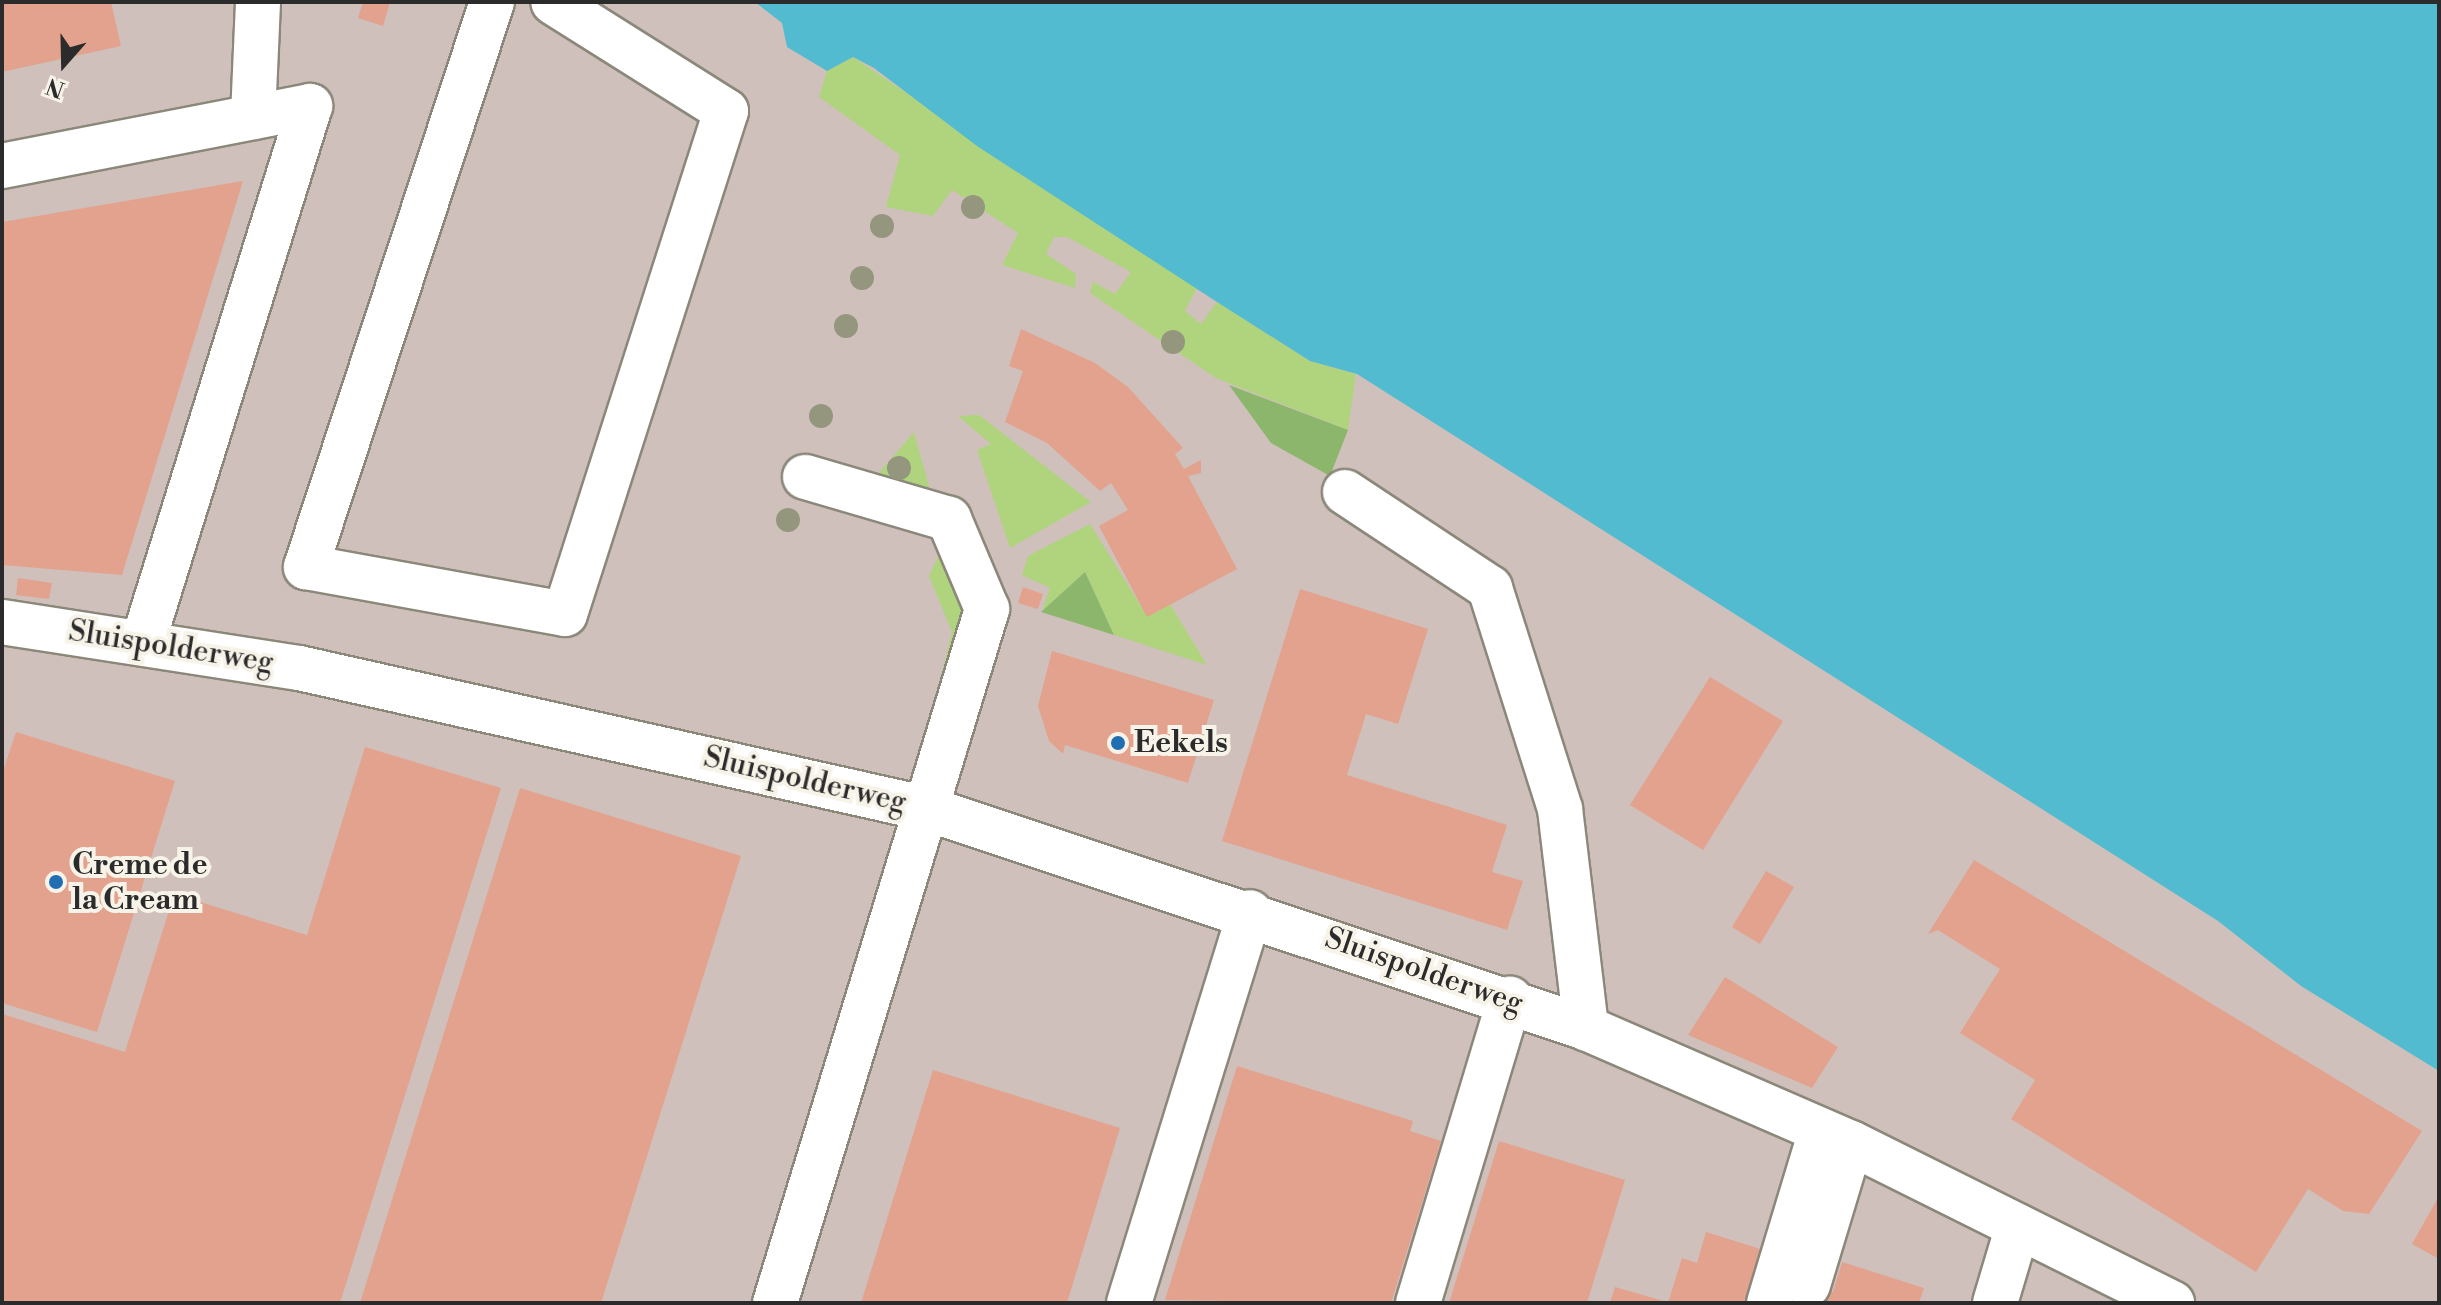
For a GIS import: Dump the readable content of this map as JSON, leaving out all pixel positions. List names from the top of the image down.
{
  "streets": {
    "street": ["Sluispolderweg"]
  },
  "places": ["Eekels", "Creme de la Cream"],
  "north": "bottom"
}
